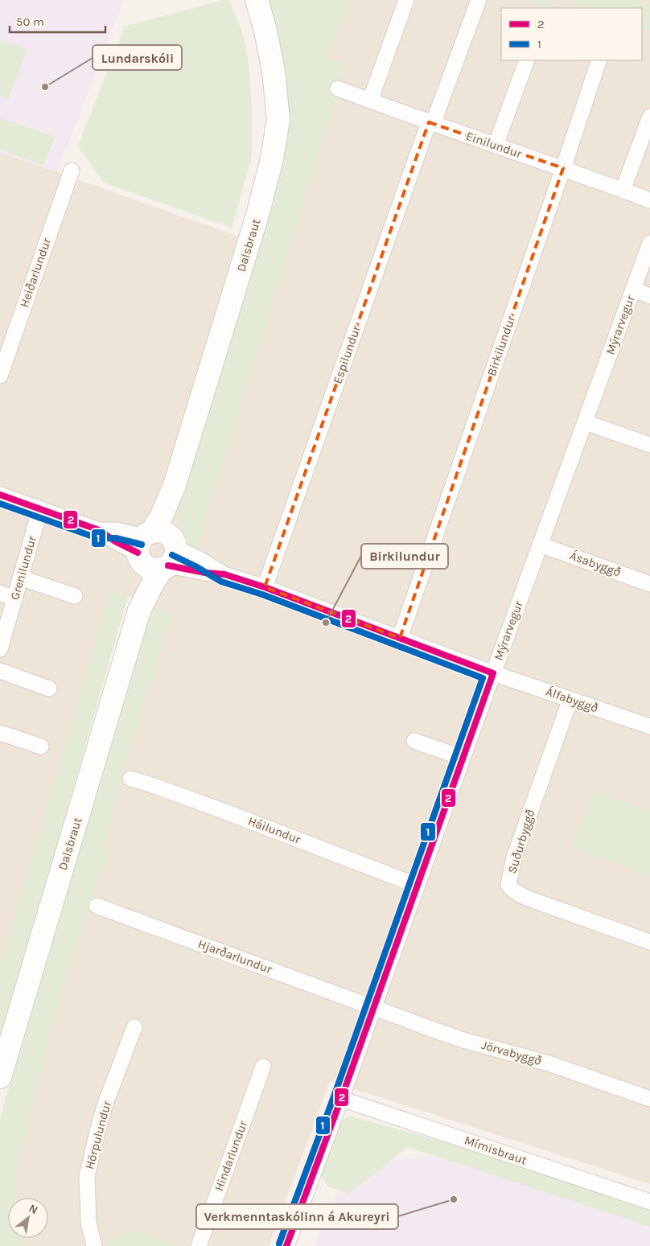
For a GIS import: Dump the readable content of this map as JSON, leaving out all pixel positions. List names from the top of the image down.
{
  "streets": {
    "street": [
      "Einilundur",
      "Dalsbraut",
      "Heiðarlundur",
      "Mýrarvegur",
      "Birkilundur",
      "Espilundur",
      "Ásabyggð",
      "Grenilundur",
      "Álfabyggð",
      "Háilundur",
      "Suðurbyggð",
      "Hjarðarlundur",
      "Jörvabyggð",
      "Hörpulundur",
      "Mímisbraut",
      "Hindarlundur"
    ]
  },
  "crossings": [
    ["Einilundur", "Birkilundur"],
    ["Einilundur", "Espilundur"],
    ["Dalsbraut", "Álfabyggð"],
    ["Mýrarvegur", "Ásabyggð"],
    ["Mýrarvegur", "Álfabyggð"],
    ["Mýrarvegur", "Háilundur"],
    ["Mýrarvegur", "Hjarðarlundur"],
    ["Mýrarvegur", "Jörvabyggð"],
    ["Mýrarvegur", "Mímisbraut"],
    ["Birkilundur", "Álfabyggð"],
    ["Espilundur", "Álfabyggð"],
    ["Álfabyggð", "Suðurbyggð"],
    ["Hjarðarlundur", "Jörvabyggð"]
  ],
  "places": ["Lundarskóli", "Birkilundur", "Verkmenntaskólinn á Akureyri"],
  "lines": ["transit line 2", "transit line 1"],
  "legend": ["2", "1"],
  "scale_bar": "50 m",
  "north": "top right"
}
